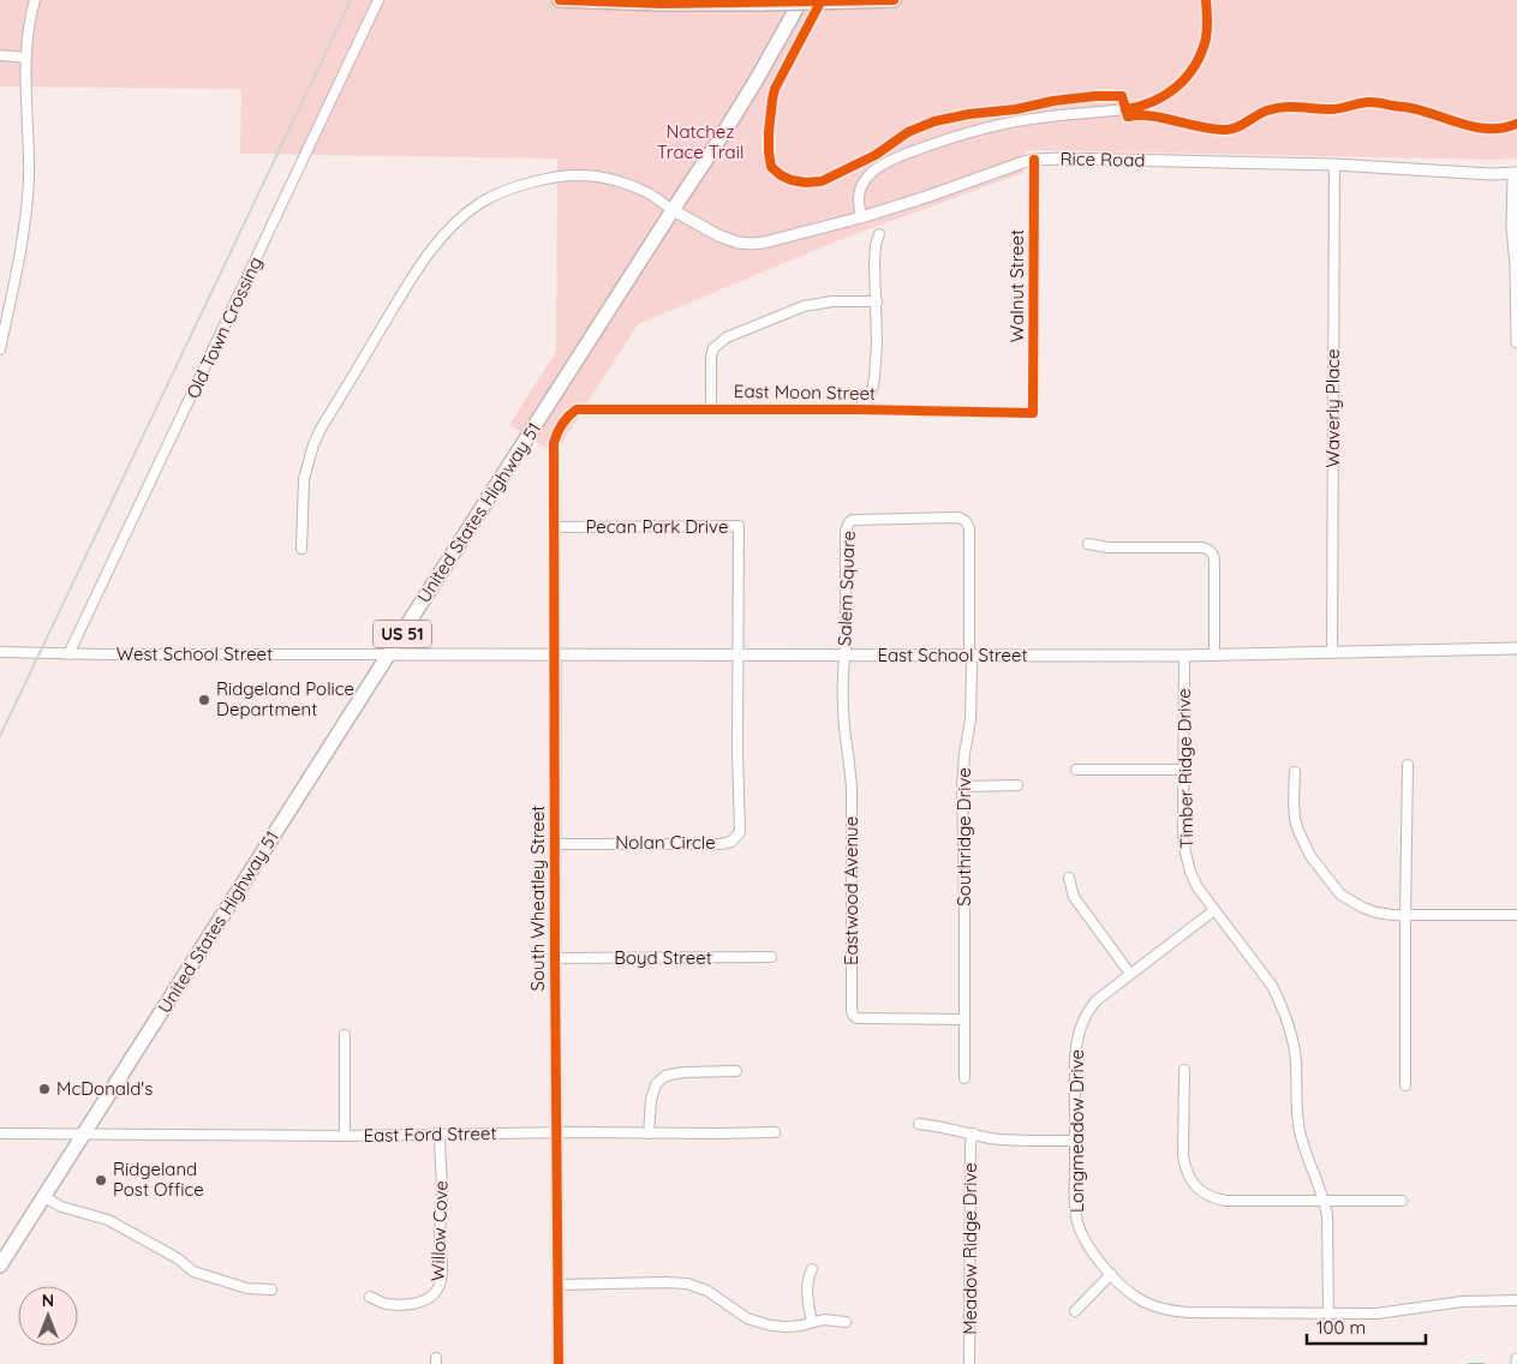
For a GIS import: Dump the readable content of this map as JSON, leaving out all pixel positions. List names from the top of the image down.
{
  "streets": {
    "main road": ["United States Highway 51", "US 51"],
    "street": [
      "Rice Road",
      "Walnut Street",
      "Old Town Crossing",
      "East Moon Street",
      "Waverly Place",
      "Pecan Park Drive",
      "Salem Square",
      "West School Street",
      "East School Street",
      "Timber Ridge Drive",
      "Southridge Drive",
      "Nolan Circle",
      "Eastwood Avenue",
      "South Wheatley Street",
      "Boyd Street",
      "Longmeadow Drive",
      "East Ford Street",
      "Willow Cove",
      "Meadow Ridge Drive"
    ]
  },
  "crossings": [
    ["Rice Road", "Walnut Street"],
    ["Rice Road", "Waverly Place"],
    ["Rice Road", "United States Highway 51"],
    ["Walnut Street", "East Moon Street"],
    ["Old Town Crossing", "West School Street"],
    ["East Moon Street", "South Wheatley Street"],
    ["Waverly Place", "East School Street"],
    ["United States Highway 51", "West School Street"],
    ["United States Highway 51", "East School Street"],
    ["United States Highway 51", "East Ford Street"],
    ["Pecan Park Drive", "East School Street"],
    ["Pecan Park Drive", "Nolan Circle"],
    ["Pecan Park Drive", "South Wheatley Street"],
    ["Salem Square", "East School Street"],
    ["Salem Square", "Southridge Drive"],
    ["Salem Square", "Eastwood Avenue"],
    ["West School Street", "East School Street"],
    ["East School Street", "Timber Ridge Drive"],
    ["East School Street", "Southridge Drive"],
    ["East School Street", "Nolan Circle"],
    ["East School Street", "Eastwood Avenue"],
    ["East School Street", "South Wheatley Street"],
    ["Timber Ridge Drive", "Longmeadow Drive"],
    ["Southridge Drive", "Eastwood Avenue"],
    ["Nolan Circle", "South Wheatley Street"],
    ["South Wheatley Street", "Boyd Street"],
    ["South Wheatley Street", "East Ford Street"],
    ["East Ford Street", "Willow Cove"]
  ],
  "parks": ["Natchez Trace Trail"],
  "places": ["Ridgeland Police Department", "McDonald's", "Ridgeland Post Office"],
  "scale_bar": "100 m",
  "north": "top"
}
